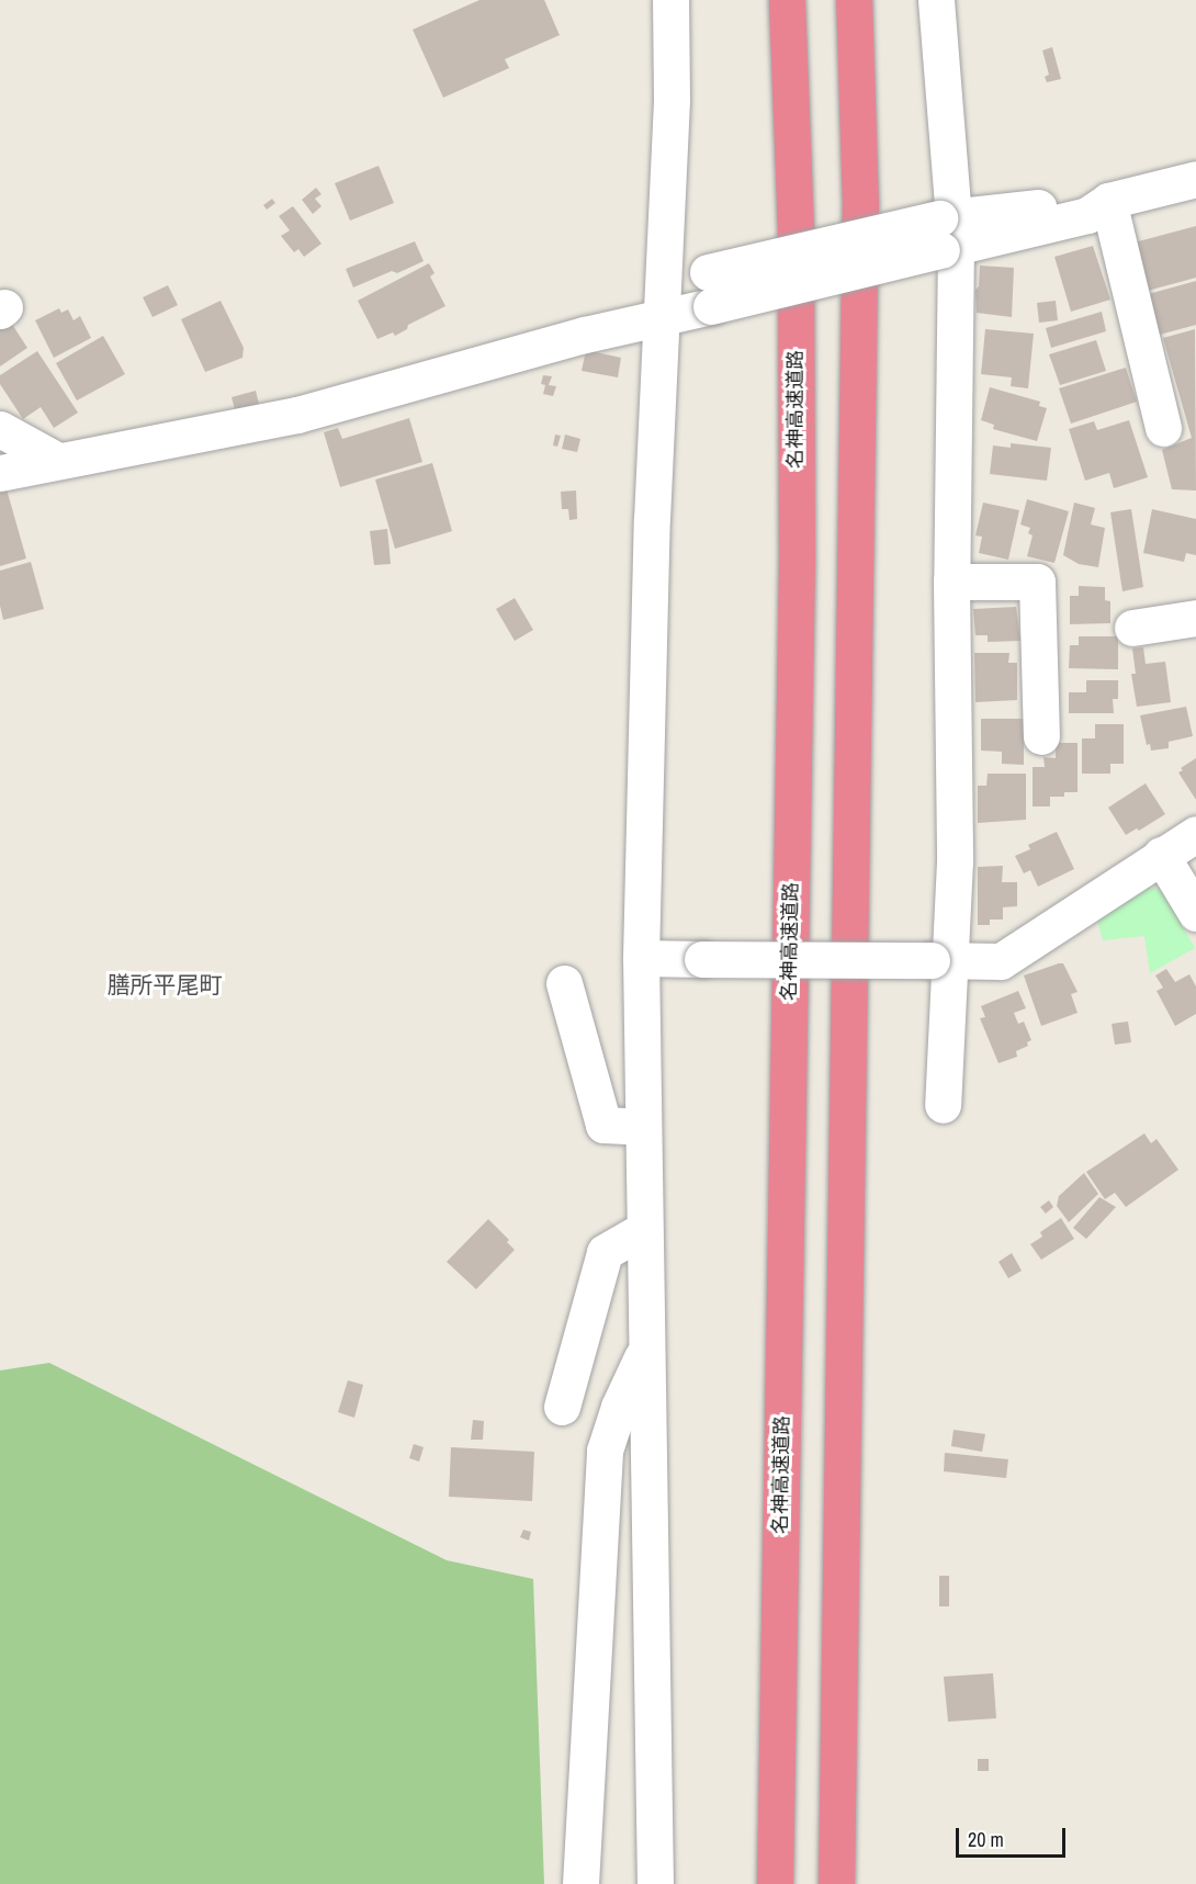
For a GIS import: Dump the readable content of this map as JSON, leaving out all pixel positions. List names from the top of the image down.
{
  "streets": {
    "highway": ["名神高速道路"]
  },
  "districts": ["膳所平尾町"],
  "scale_bar": "20 m"
}
